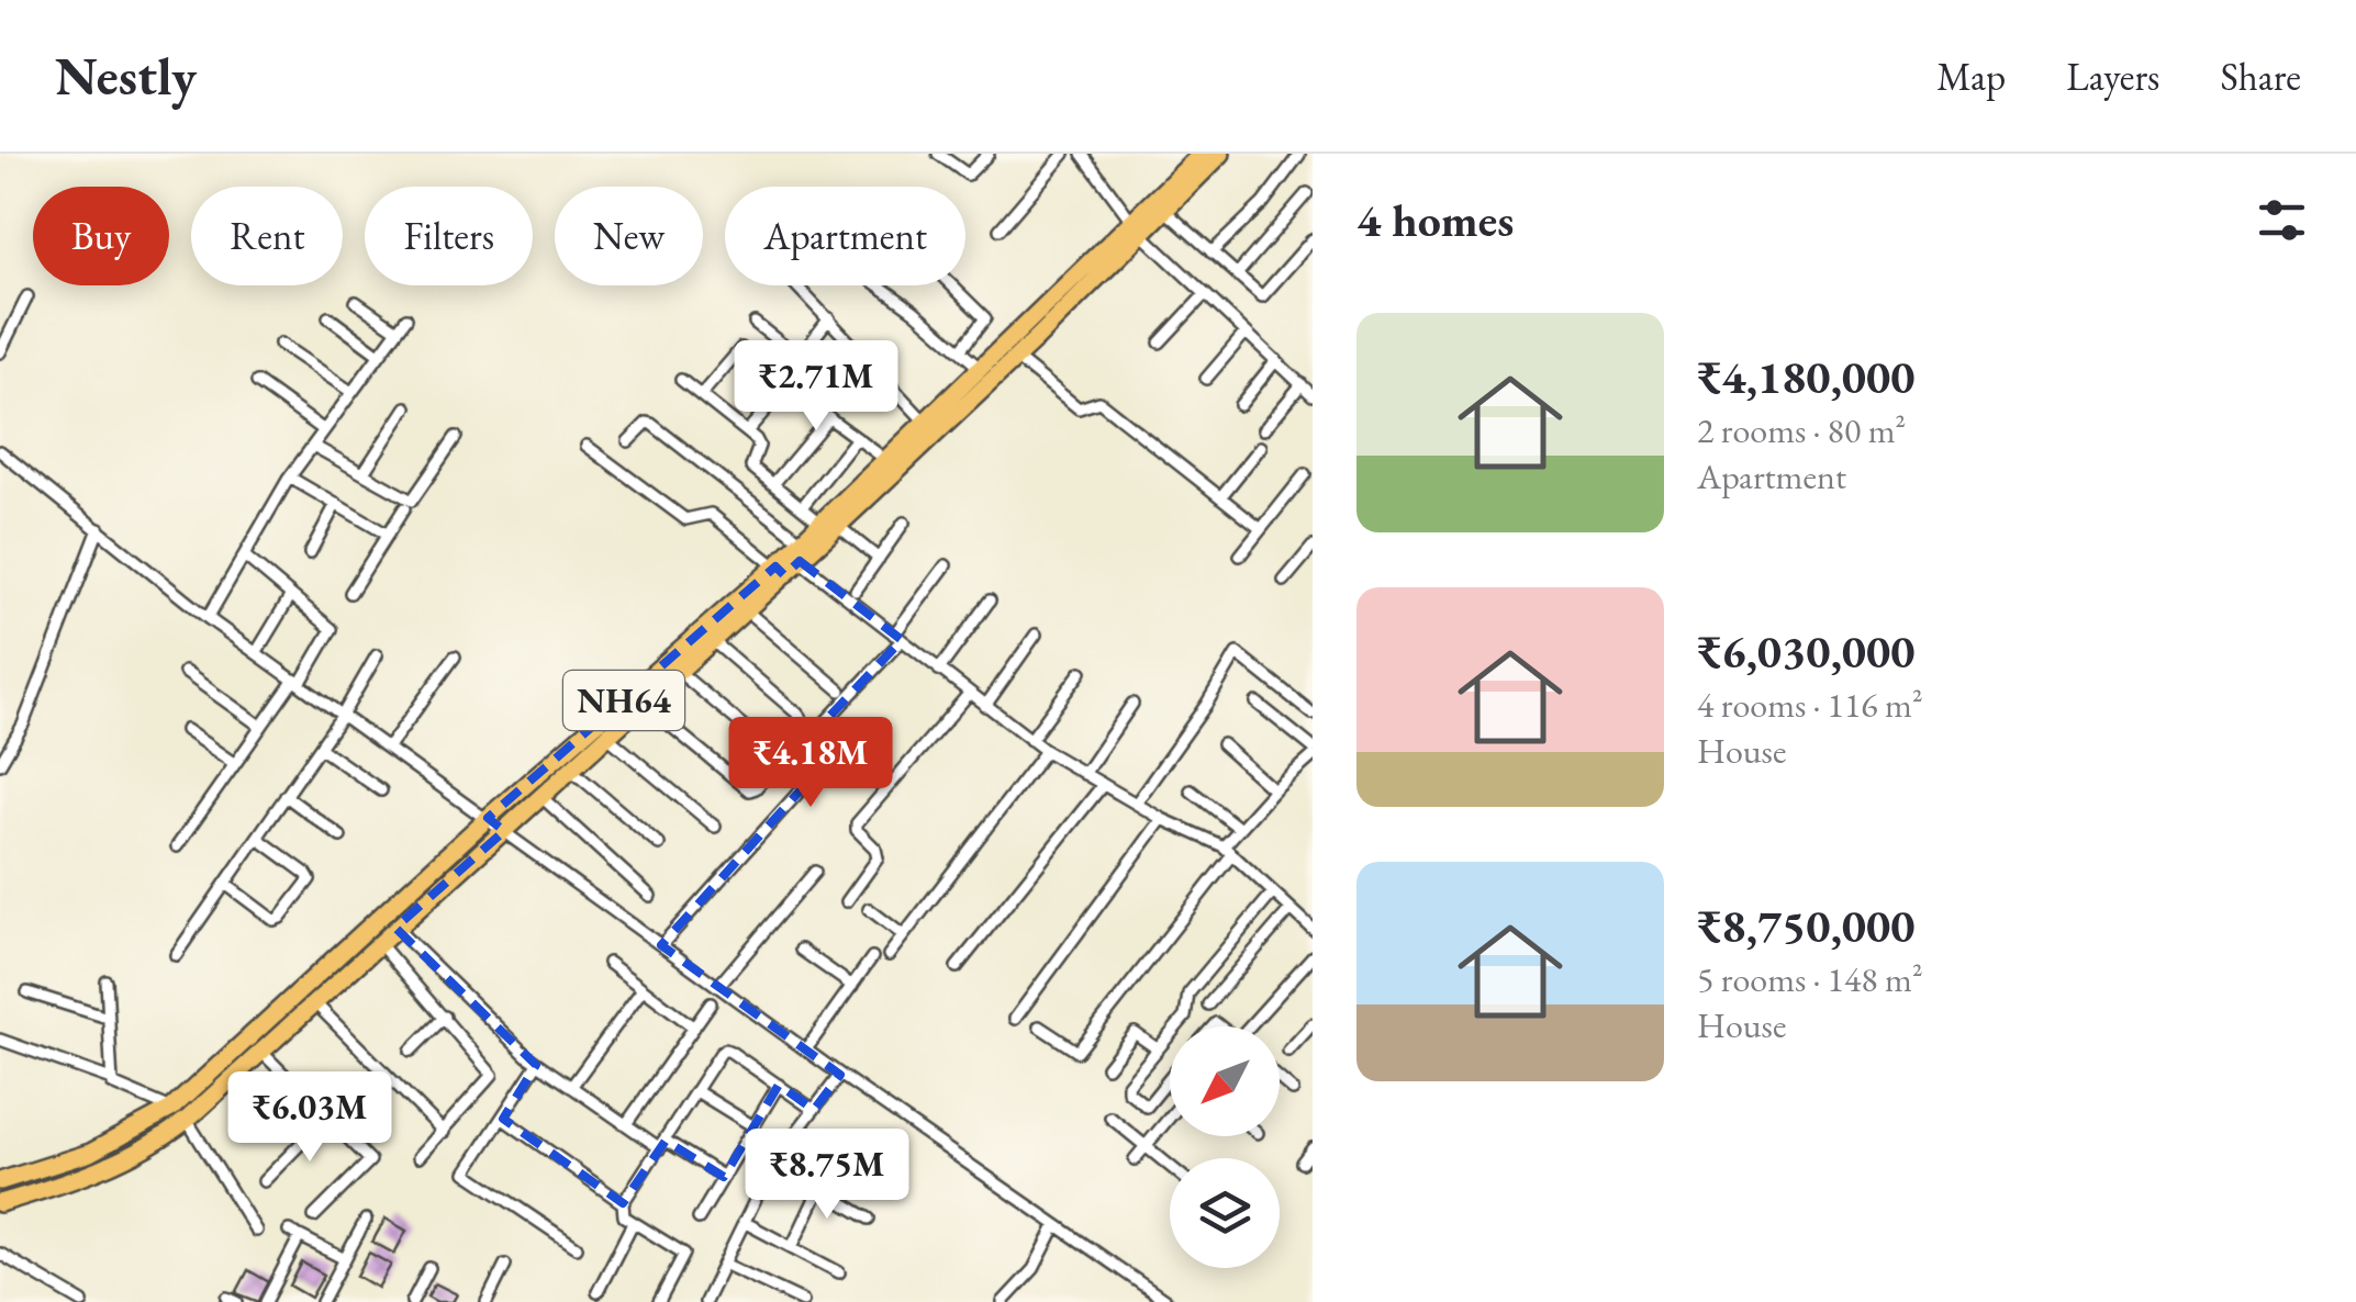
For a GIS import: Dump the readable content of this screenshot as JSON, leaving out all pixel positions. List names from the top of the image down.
{
  "streets": {
    "highway": ["NH64"]
  },
  "north": "bottom left",
  "page": {
    "header": "Nestly",
    "nav": ["Map", "Layers", "Share"],
    "heading": "4 homes",
    "chip": [
      "Buy",
      "Rent",
      "Filters",
      "New",
      "Apartment"
    ],
    "list": [
      {
        "name": "₹4,180,000",
        "note": "2 rooms · 80 m² · Apartment"
      },
      {
        "name": "₹6,030,000",
        "note": "4 rooms · 116 m² · House"
      },
      {
        "name": "₹8,750,000",
        "note": "5 rooms · 148 m² · House"
      }
    ],
    "price": [
      "₹2.71M",
      "₹4.18M",
      "₹6.03M",
      "₹8.75M"
    ]
  }
}
